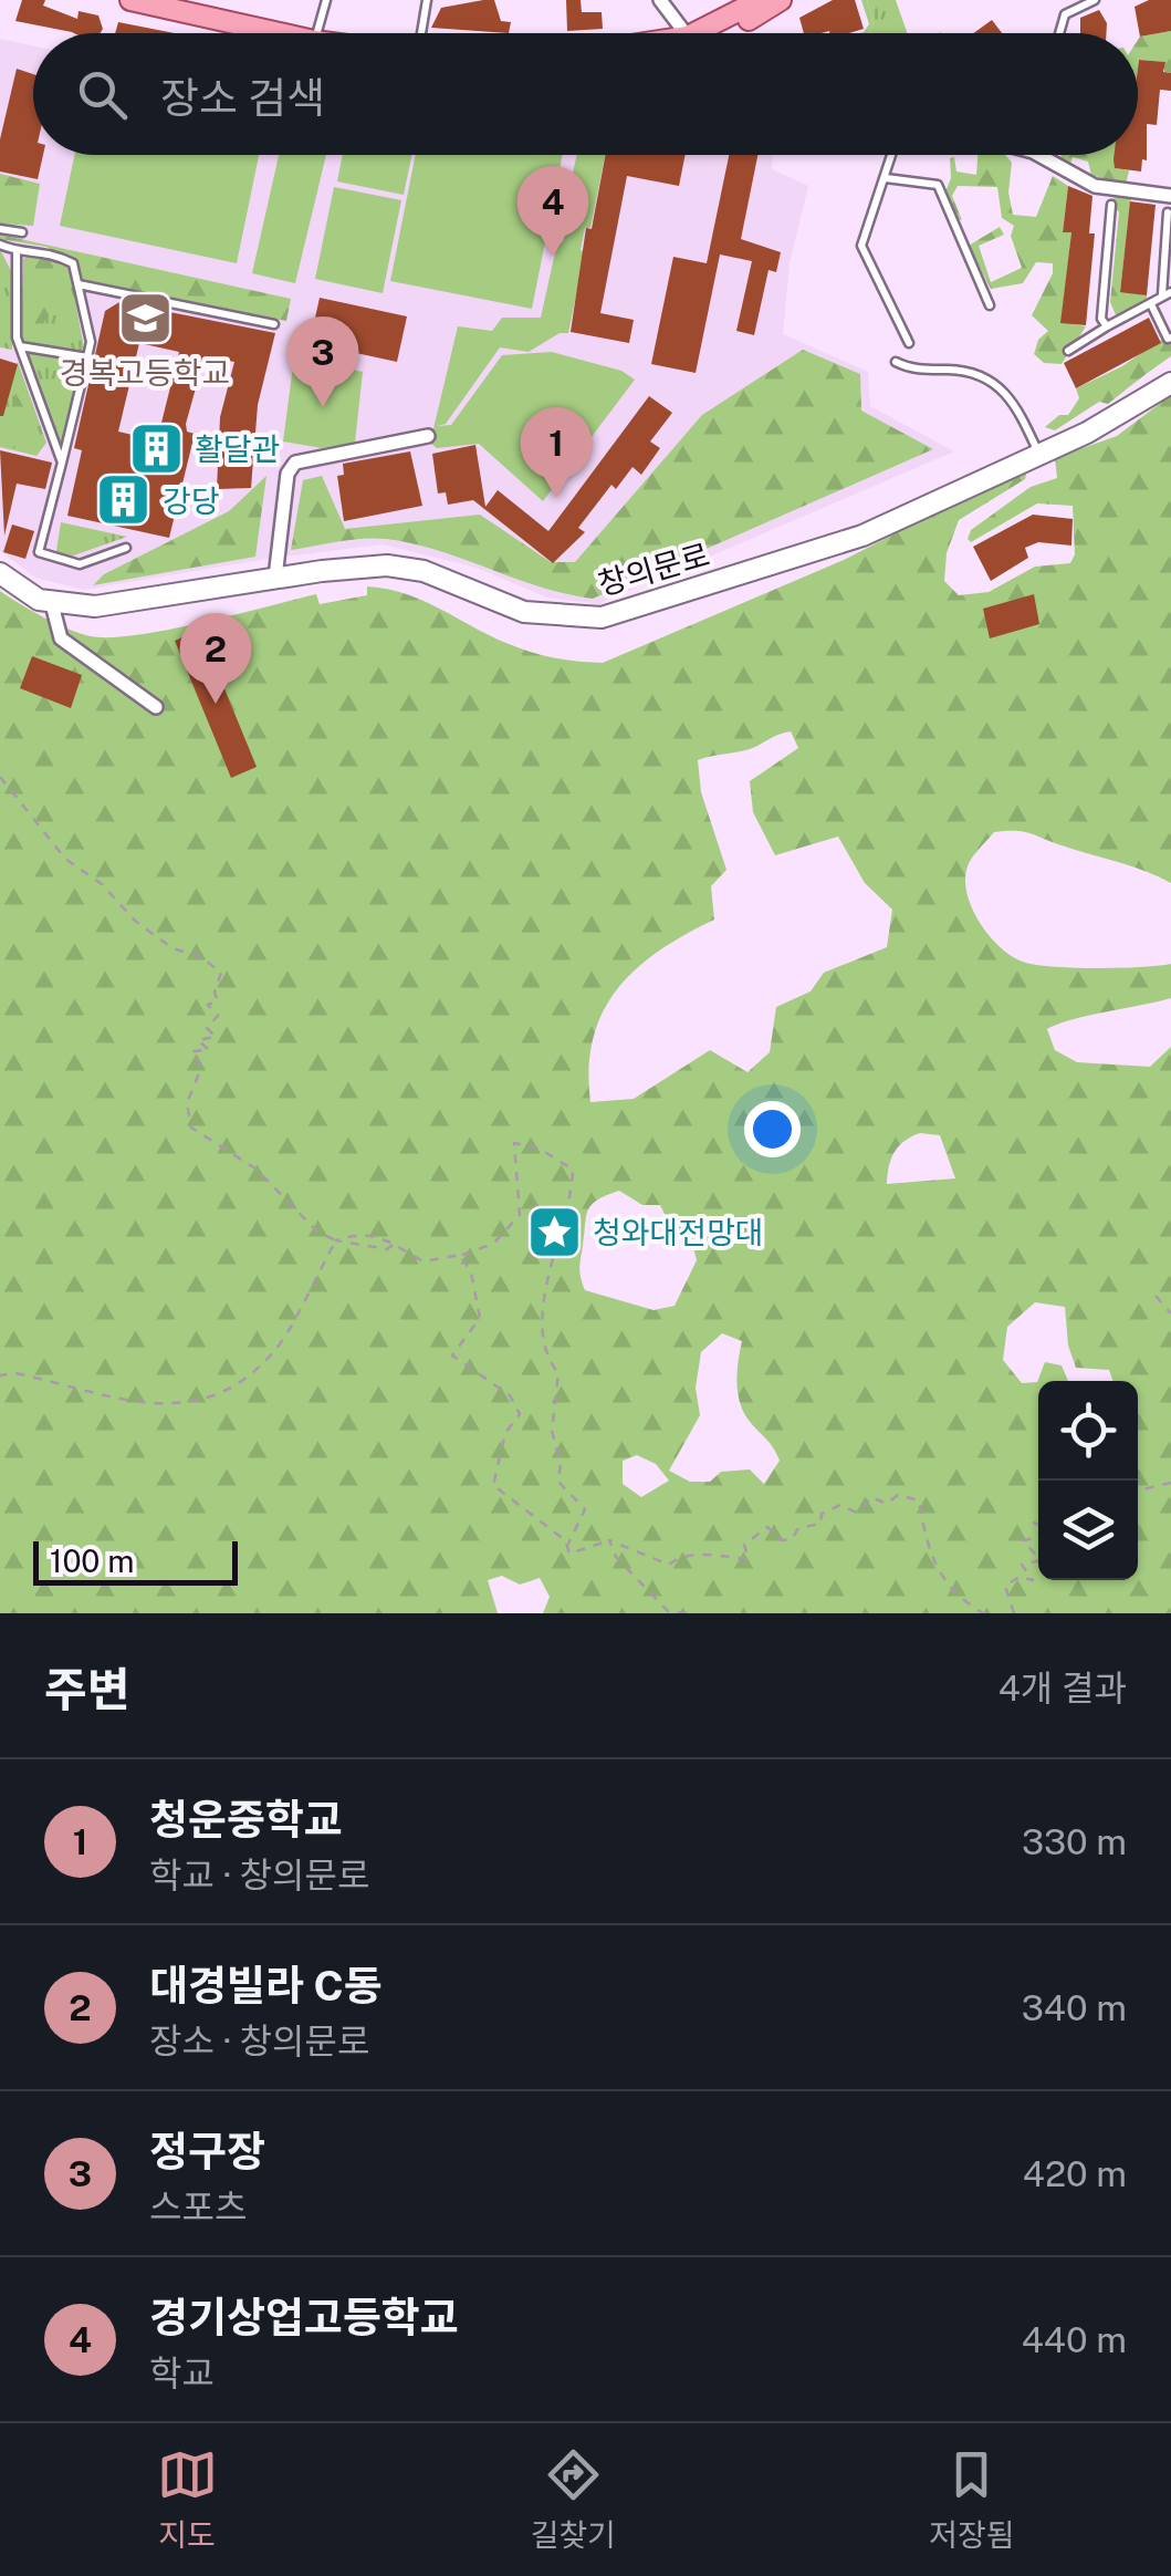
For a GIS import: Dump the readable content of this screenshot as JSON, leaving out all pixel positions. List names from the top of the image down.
{
  "streets": {
    "street": ["창의문로"]
  },
  "places": {
    "school or university": ["경복고등학교"],
    "building": ["활달관", "강당"],
    "place": ["청와대전망대"]
  },
  "scale_bar": "100 m",
  "page": {
    "search": "장소 검색",
    "pins": [
      "4",
      "3",
      "1",
      "2"
    ],
    "scale": "100 m",
    "heading": ["주변", "4개 결과"],
    "list": [
      {
        "mark": "1",
        "name": "청운중학교",
        "note": "학교 · 창의문로",
        "value": "330 m"
      },
      {
        "mark": "2",
        "name": "대경빌라 C동",
        "note": "장소 · 창의문로",
        "value": "340 m"
      },
      {
        "mark": "3",
        "name": "정구장",
        "note": "스포츠",
        "value": "420 m"
      },
      {
        "mark": "4",
        "name": "경기상업고등학교",
        "note": "학교",
        "value": "440 m"
      }
    ],
    "nav": ["지도", "길찾기", "저장됨"]
  }
}
